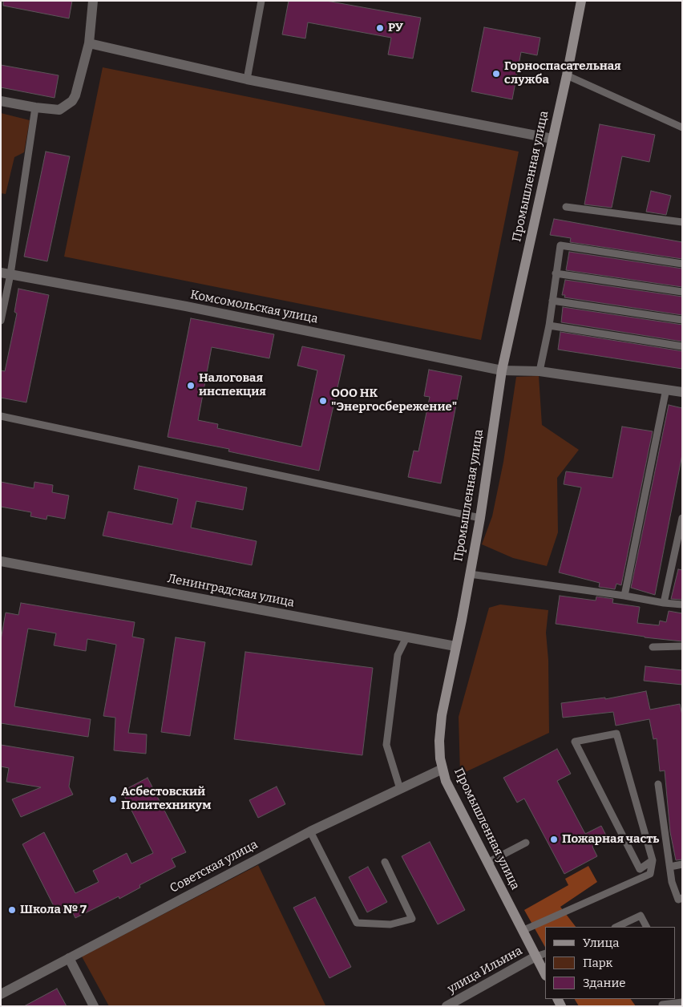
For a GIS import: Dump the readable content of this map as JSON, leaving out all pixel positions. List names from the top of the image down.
{
  "streets": {
    "main road": ["Промышленная улица"],
    "street": [
      "Комсомольская улица",
      "Ленинградская улица",
      "Советская улица",
      "улица Ильина"
    ]
  },
  "crossings": [
    ["Промышленная улица", "Комсомольская улица"],
    ["Промышленная улица", "Ленинградская улица"],
    ["Промышленная улица", "Советская улица"],
    ["Промышленная улица", "улица Ильина"]
  ],
  "places": [
    "РУ",
    "Горноспасательная служба",
    "Налоговая инспекция",
    "ООО НК \"Энергосбережение\"",
    "Асбестовский Политехникум",
    "Пожарная часть",
    "Школа № 7"
  ],
  "legend": ["Улица", "Парк", "Здание"]
}
